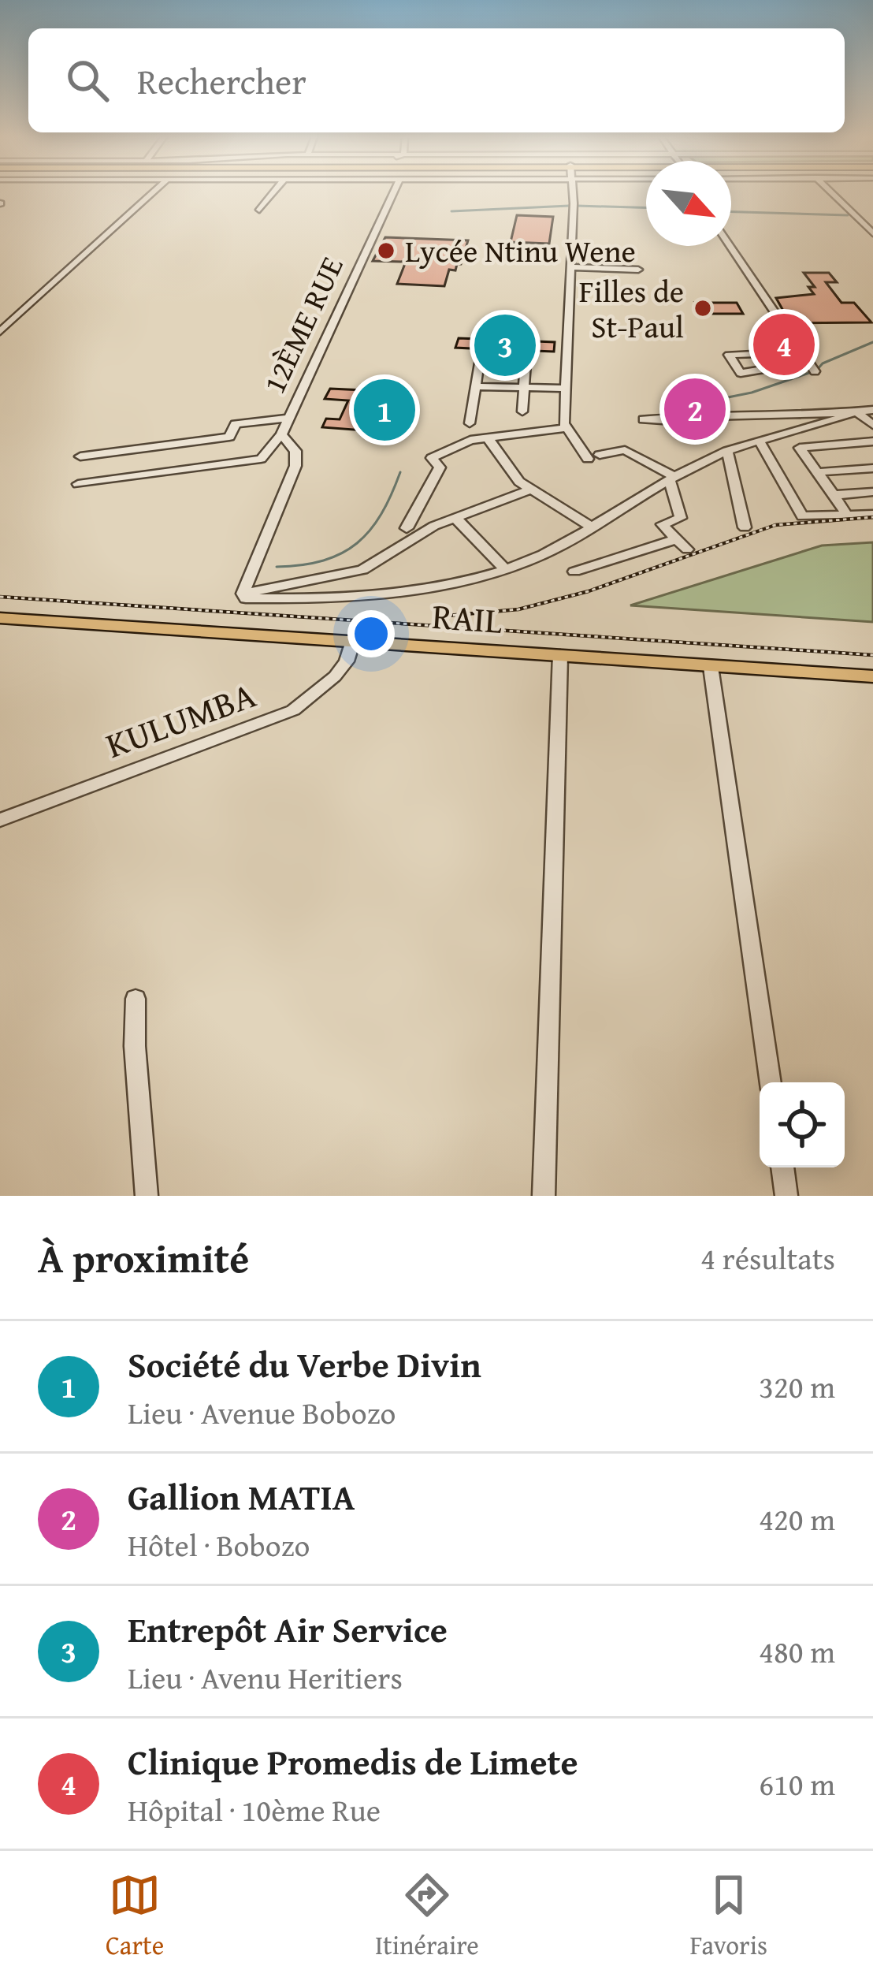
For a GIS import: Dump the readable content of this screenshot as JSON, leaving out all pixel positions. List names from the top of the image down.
{
  "streets": {
    "main road": ["RAIL"],
    "street": ["12ÈME RUE", "KULUMBA"]
  },
  "crossings": [
    ["RAIL", "KULUMBA"]
  ],
  "places": ["Lycée Ntinu Wene", "Filles de St-Paul"],
  "north": "bottom right",
  "page": {
    "search": "Rechercher",
    "pins": [
      "4",
      "3",
      "2",
      "1"
    ],
    "heading": ["À proximité", "4 résultats"],
    "list": [
      {
        "mark": "1",
        "name": "Société du Verbe Divin",
        "note": "Lieu · Avenue Bobozo",
        "value": "320 m"
      },
      {
        "mark": "2",
        "name": "Gallion MATIA",
        "note": "Hôtel · Bobozo",
        "value": "420 m"
      },
      {
        "mark": "3",
        "name": "Entrepôt Air Service",
        "note": "Lieu · Avenu Heritiers",
        "value": "480 m"
      },
      {
        "mark": "4",
        "name": "Clinique Promedis de Limete",
        "note": "Hôpital · 10ème Rue",
        "value": "610 m"
      }
    ],
    "nav": ["Carte", "Itinéraire", "Favoris"]
  }
}
